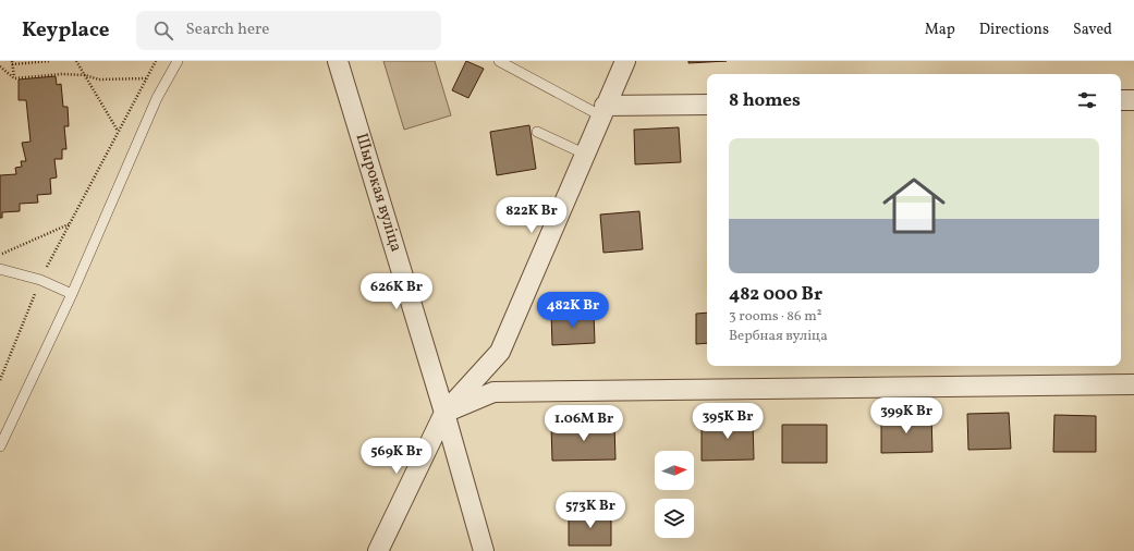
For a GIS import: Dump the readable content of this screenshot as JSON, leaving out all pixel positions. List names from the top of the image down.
{
  "streets": {
    "street": ["Шырокая вуліца"]
  },
  "north": "right",
  "page": {
    "header": "Keyplace",
    "search": "Search here",
    "nav": ["Map", "Directions", "Saved"],
    "heading": "8 homes",
    "list": [
      {
        "name": "482 000 Br",
        "note": "3 rooms · 86 m² · Вербная вуліца"
      }
    ],
    "price": [
      "822K Br",
      "626K Br",
      "482K Br",
      "399K Br",
      "395K Br",
      "1.06M Br",
      "569K Br",
      "573K Br"
    ]
  }
}
